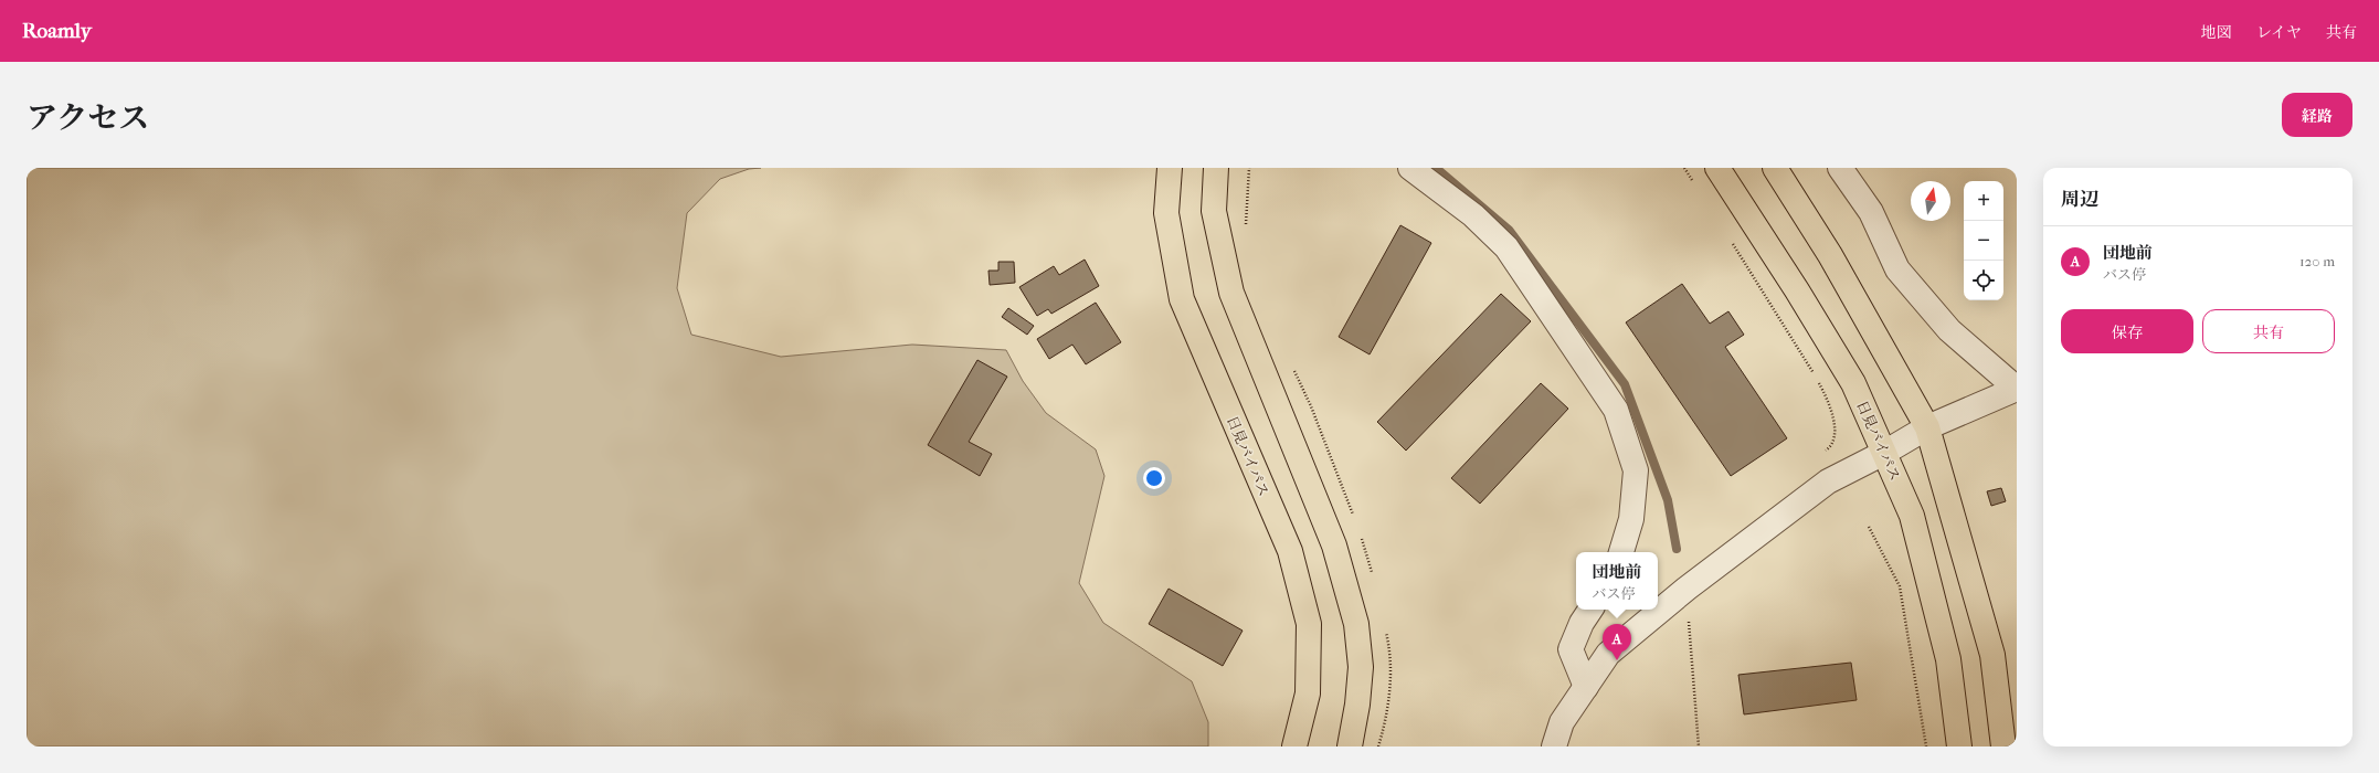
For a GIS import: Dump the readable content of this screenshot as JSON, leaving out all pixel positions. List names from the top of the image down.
{
  "streets": {
    "highway": ["日見バイパス"]
  },
  "north": "top",
  "page": {
    "header": "Roamly",
    "nav": ["地図", "レイヤ", "共有"],
    "title": "アクセス",
    "buttons": [
      "経路",
      ["保存", "共有"]
    ],
    "heading": "周辺",
    "map_buttons": ["+", "−"],
    "list": [
      {
        "mark": "A",
        "name": "団地前",
        "note": "バス停",
        "value": "120 m"
      }
    ],
    "popup": ["団地前", "バス停"],
    "pins": "A"
  }
}
